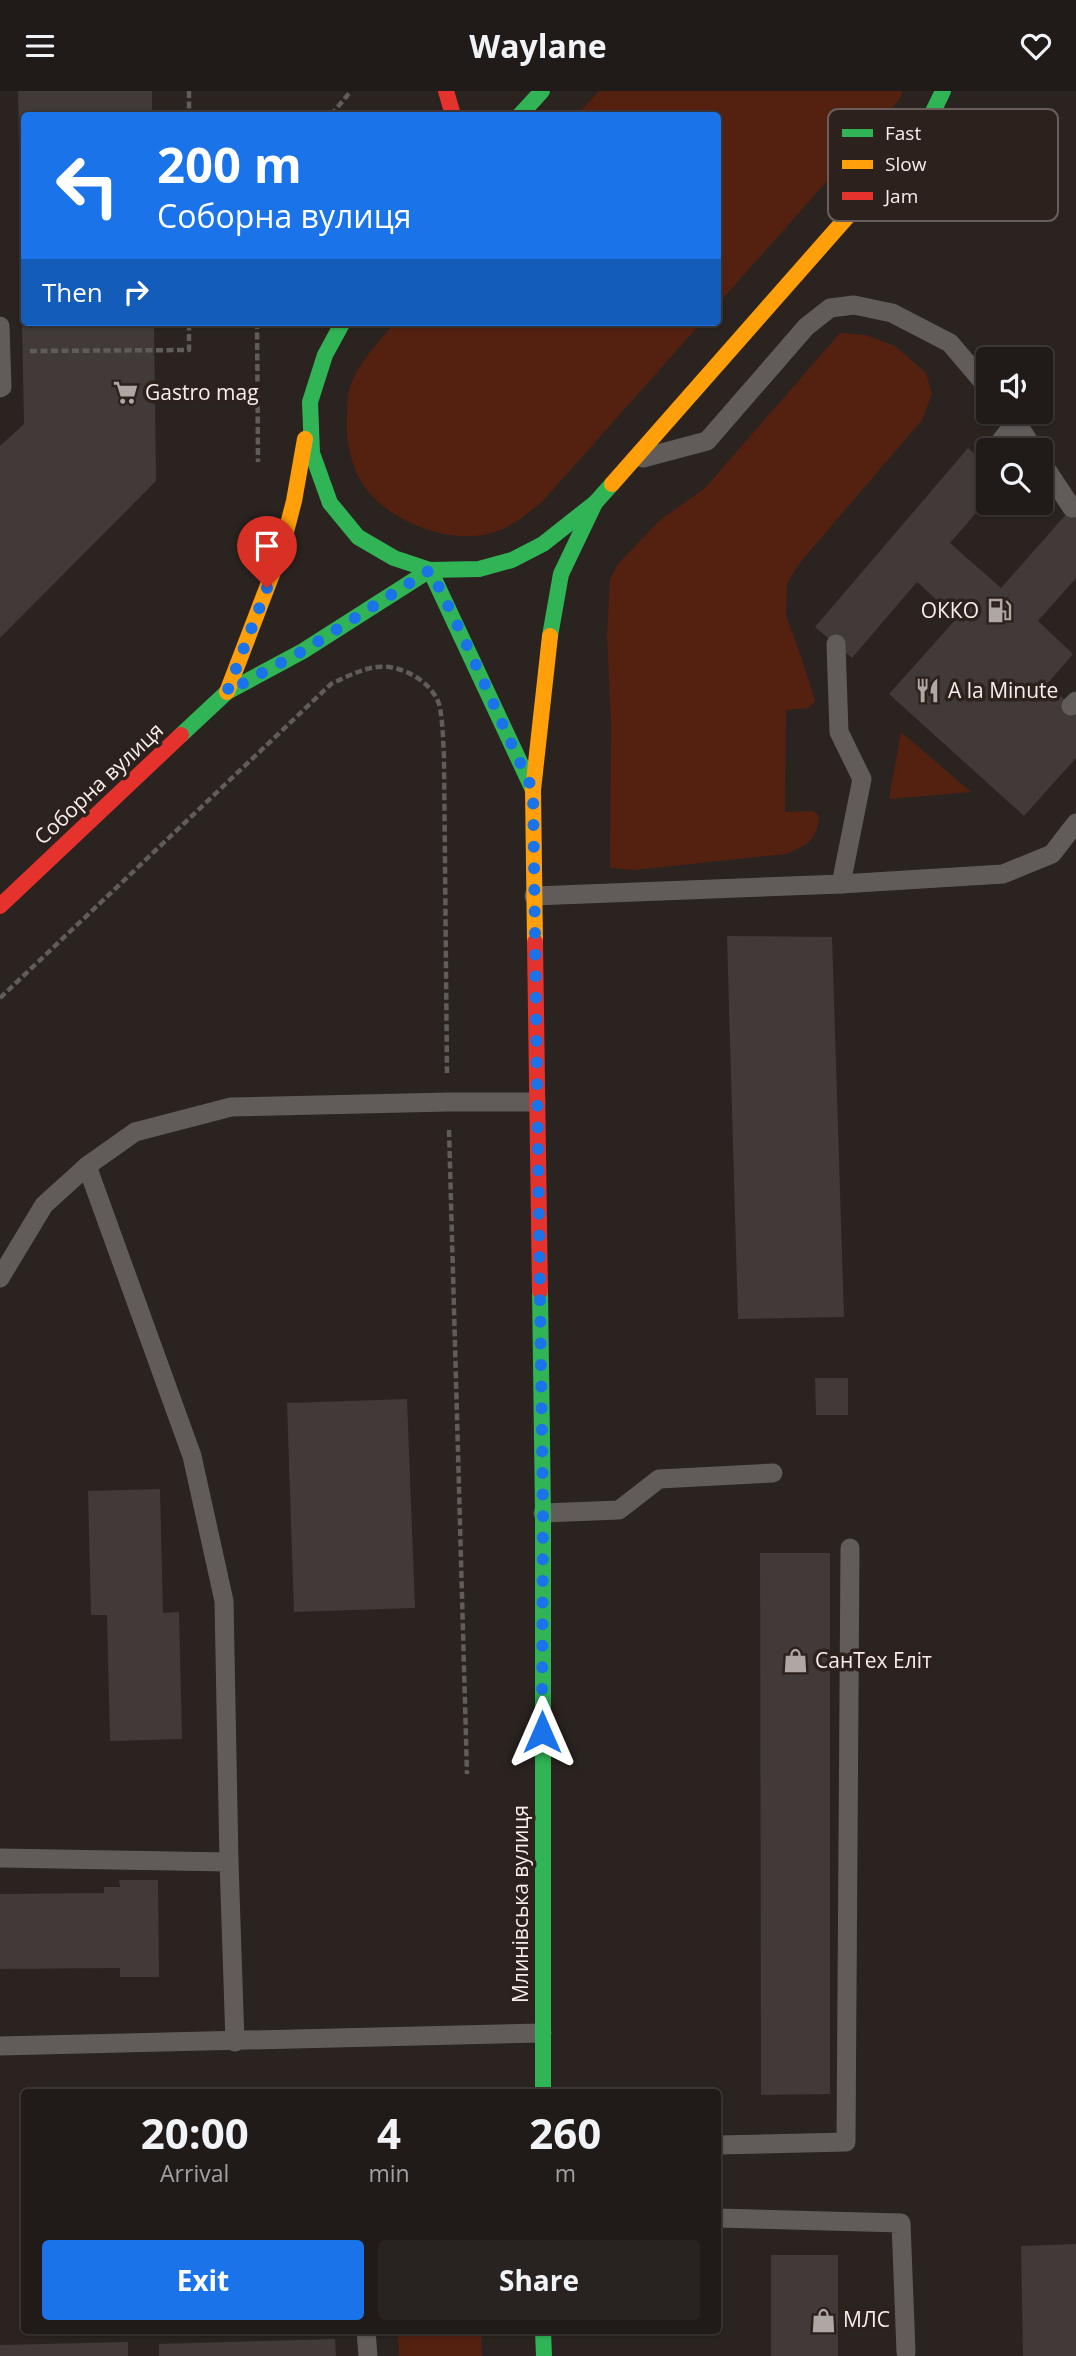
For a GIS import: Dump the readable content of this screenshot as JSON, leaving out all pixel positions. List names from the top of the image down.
{
  "streets": {
    "main road": ["Соборна вулиця", "Млинівська вулиця"]
  },
  "crossings": [
    ["Соборна вулиця", "Млинівська вулиця"]
  ],
  "places": {
    "supermarket": ["Gastro mag"],
    "fuel station": ["ОККО"],
    "restaurant": ["A la Minute"],
    "shop": ["СанТех Еліт", "МЛС"]
  },
  "legend": ["Fast", "Slow", "Jam"],
  "page": {
    "header": "Waylane",
    "turn": ["200 m", "Соборна вулиця"],
    "then": "Then",
    "eta": [
      "20:00",
      "Arrival",
      "4",
      "min",
      "260",
      "m"
    ],
    "buttons": ["Exit", "Share"]
  }
}
